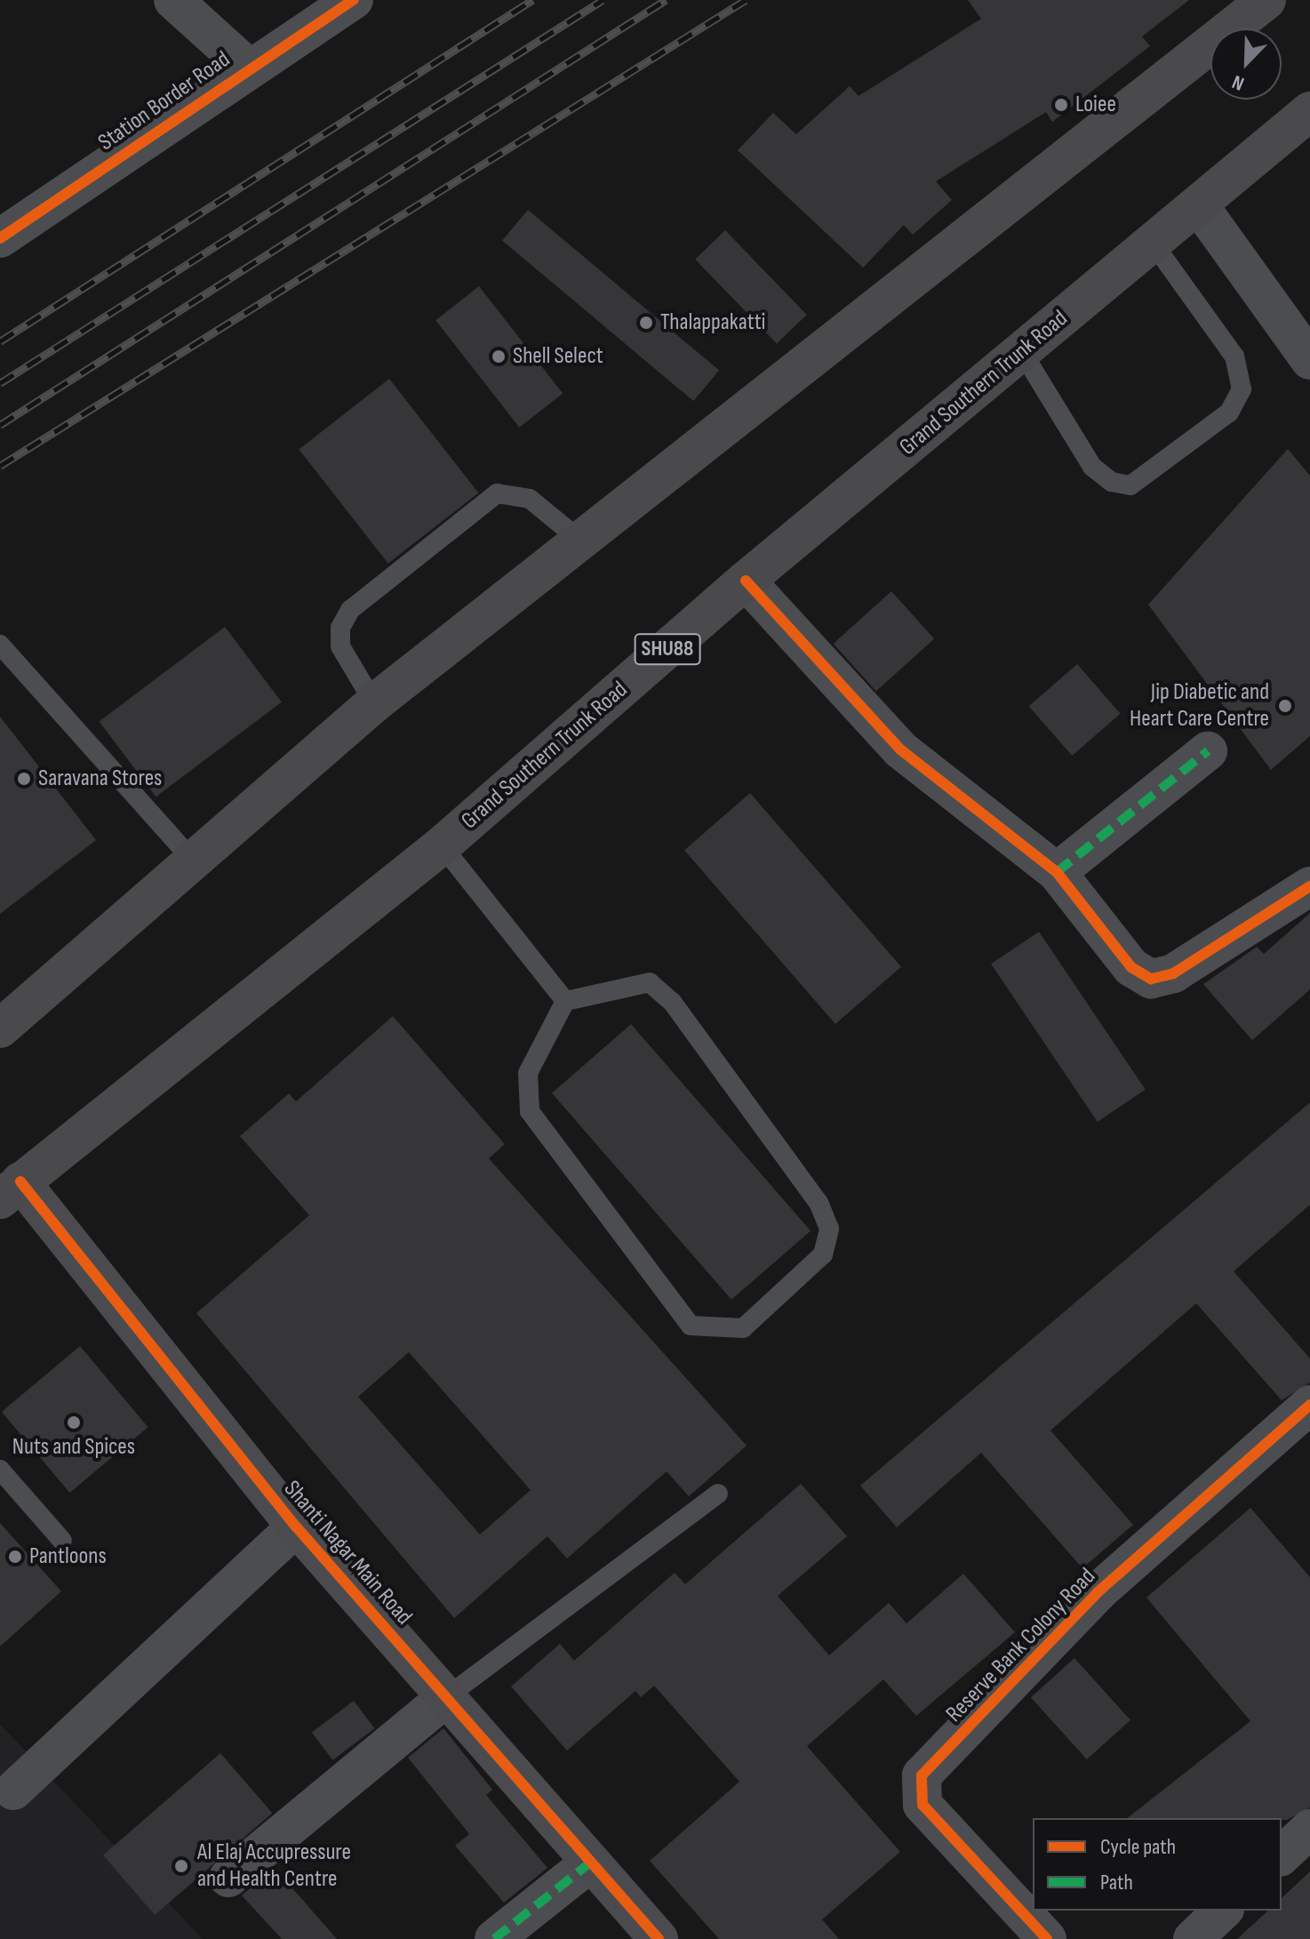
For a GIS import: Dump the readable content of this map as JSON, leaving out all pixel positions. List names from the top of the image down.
{
  "streets": {
    "main road": ["Grand Southern Trunk Road", "SHU88"],
    "street": ["Station Border Road", "Shanti Nagar Main Road", "Reserve Bank Colony Road"]
  },
  "crossings": [
    ["Grand Southern Trunk Road", "Shanti Nagar Main Road"]
  ],
  "places": [
    "Loiee",
    "Thalappakatti",
    "Shell Select",
    "Jip Diabetic and Heart Care Centre",
    "Saravana Stores",
    "Nuts and Spices",
    "Pantloons",
    "Al Elaj Accupressure and Health Centre"
  ],
  "legend": ["Cycle path", "Path"],
  "north": "bottom left"
}
